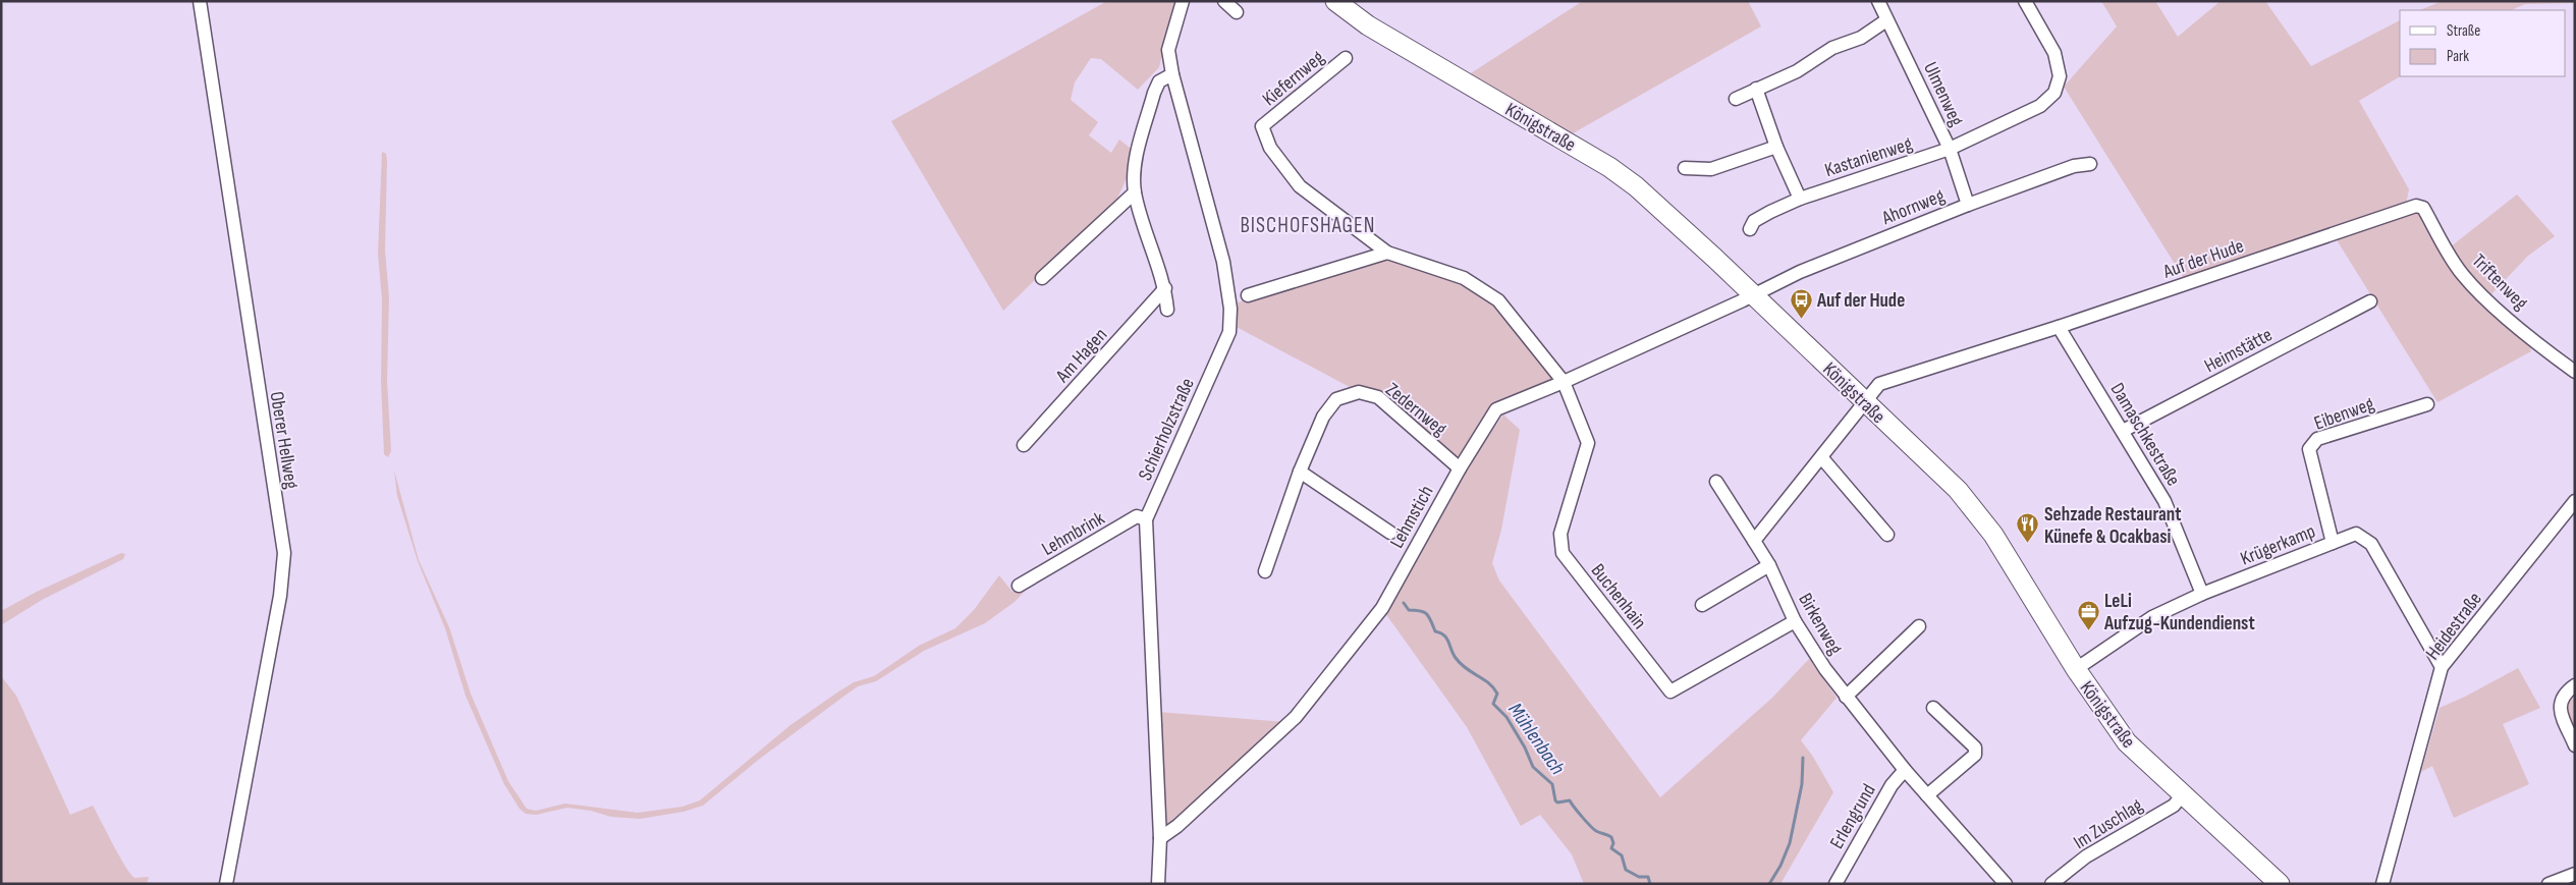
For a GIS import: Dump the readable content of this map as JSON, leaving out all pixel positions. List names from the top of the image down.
{
  "streets": {
    "main road": ["Königstraße"],
    "street": [
      "Kiefernweg",
      "Ulmenweg",
      "Kastanienweg",
      "Ahornweg",
      "Auf der Hude",
      "Triftenweg",
      "Heimstätte",
      "Am Hagen",
      "Zedernweg",
      "Eibenweg",
      "Schierholzstraße",
      "Damaschkestraße",
      "Oberer Hellweg",
      "Lehmstich",
      "Lehmbrink",
      "Krügerkamp",
      "Buchenhain",
      "Birkenweg",
      "Heidestraße",
      "Erlengrund",
      "Im Zuschlag"
    ]
  },
  "crossings": [
    ["Kiefernweg", "Lehmstich"],
    ["Kiefernweg", "Buchenhain"],
    ["Ulmenweg", "Kastanienweg"],
    ["Ulmenweg", "Ahornweg"],
    ["Königstraße", "Ahornweg"],
    ["Königstraße", "Auf der Hude"],
    ["Königstraße", "Lehmstich"],
    ["Königstraße", "Krügerkamp"],
    ["Königstraße", "Im Zuschlag"],
    ["Ahornweg", "Lehmstich"],
    ["Auf der Hude", "Triftenweg"],
    ["Auf der Hude", "Damaschkestraße"],
    ["Heimstätte", "Damaschkestraße"],
    ["Zedernweg", "Lehmstich"],
    ["Eibenweg", "Krügerkamp"],
    ["Schierholzstraße", "Lehmstich"],
    ["Schierholzstraße", "Lehmbrink"],
    ["Damaschkestraße", "Krügerkamp"],
    ["Lehmstich", "Buchenhain"],
    ["Krügerkamp", "Heidestraße"],
    ["Buchenhain", "Birkenweg"],
    ["Birkenweg", "Erlengrund"]
  ],
  "districts": ["BISCHOFSHAGEN"],
  "water": ["Mühlenbach"],
  "places": {
    "bus stop": ["Auf der Hude"],
    "restaurant": ["Sehzade Restaurant Künefe & Ocakbasi"],
    "office": ["LeLi Aufzug-Kundendienst"]
  },
  "legend": ["Straße", "Park"]
}
